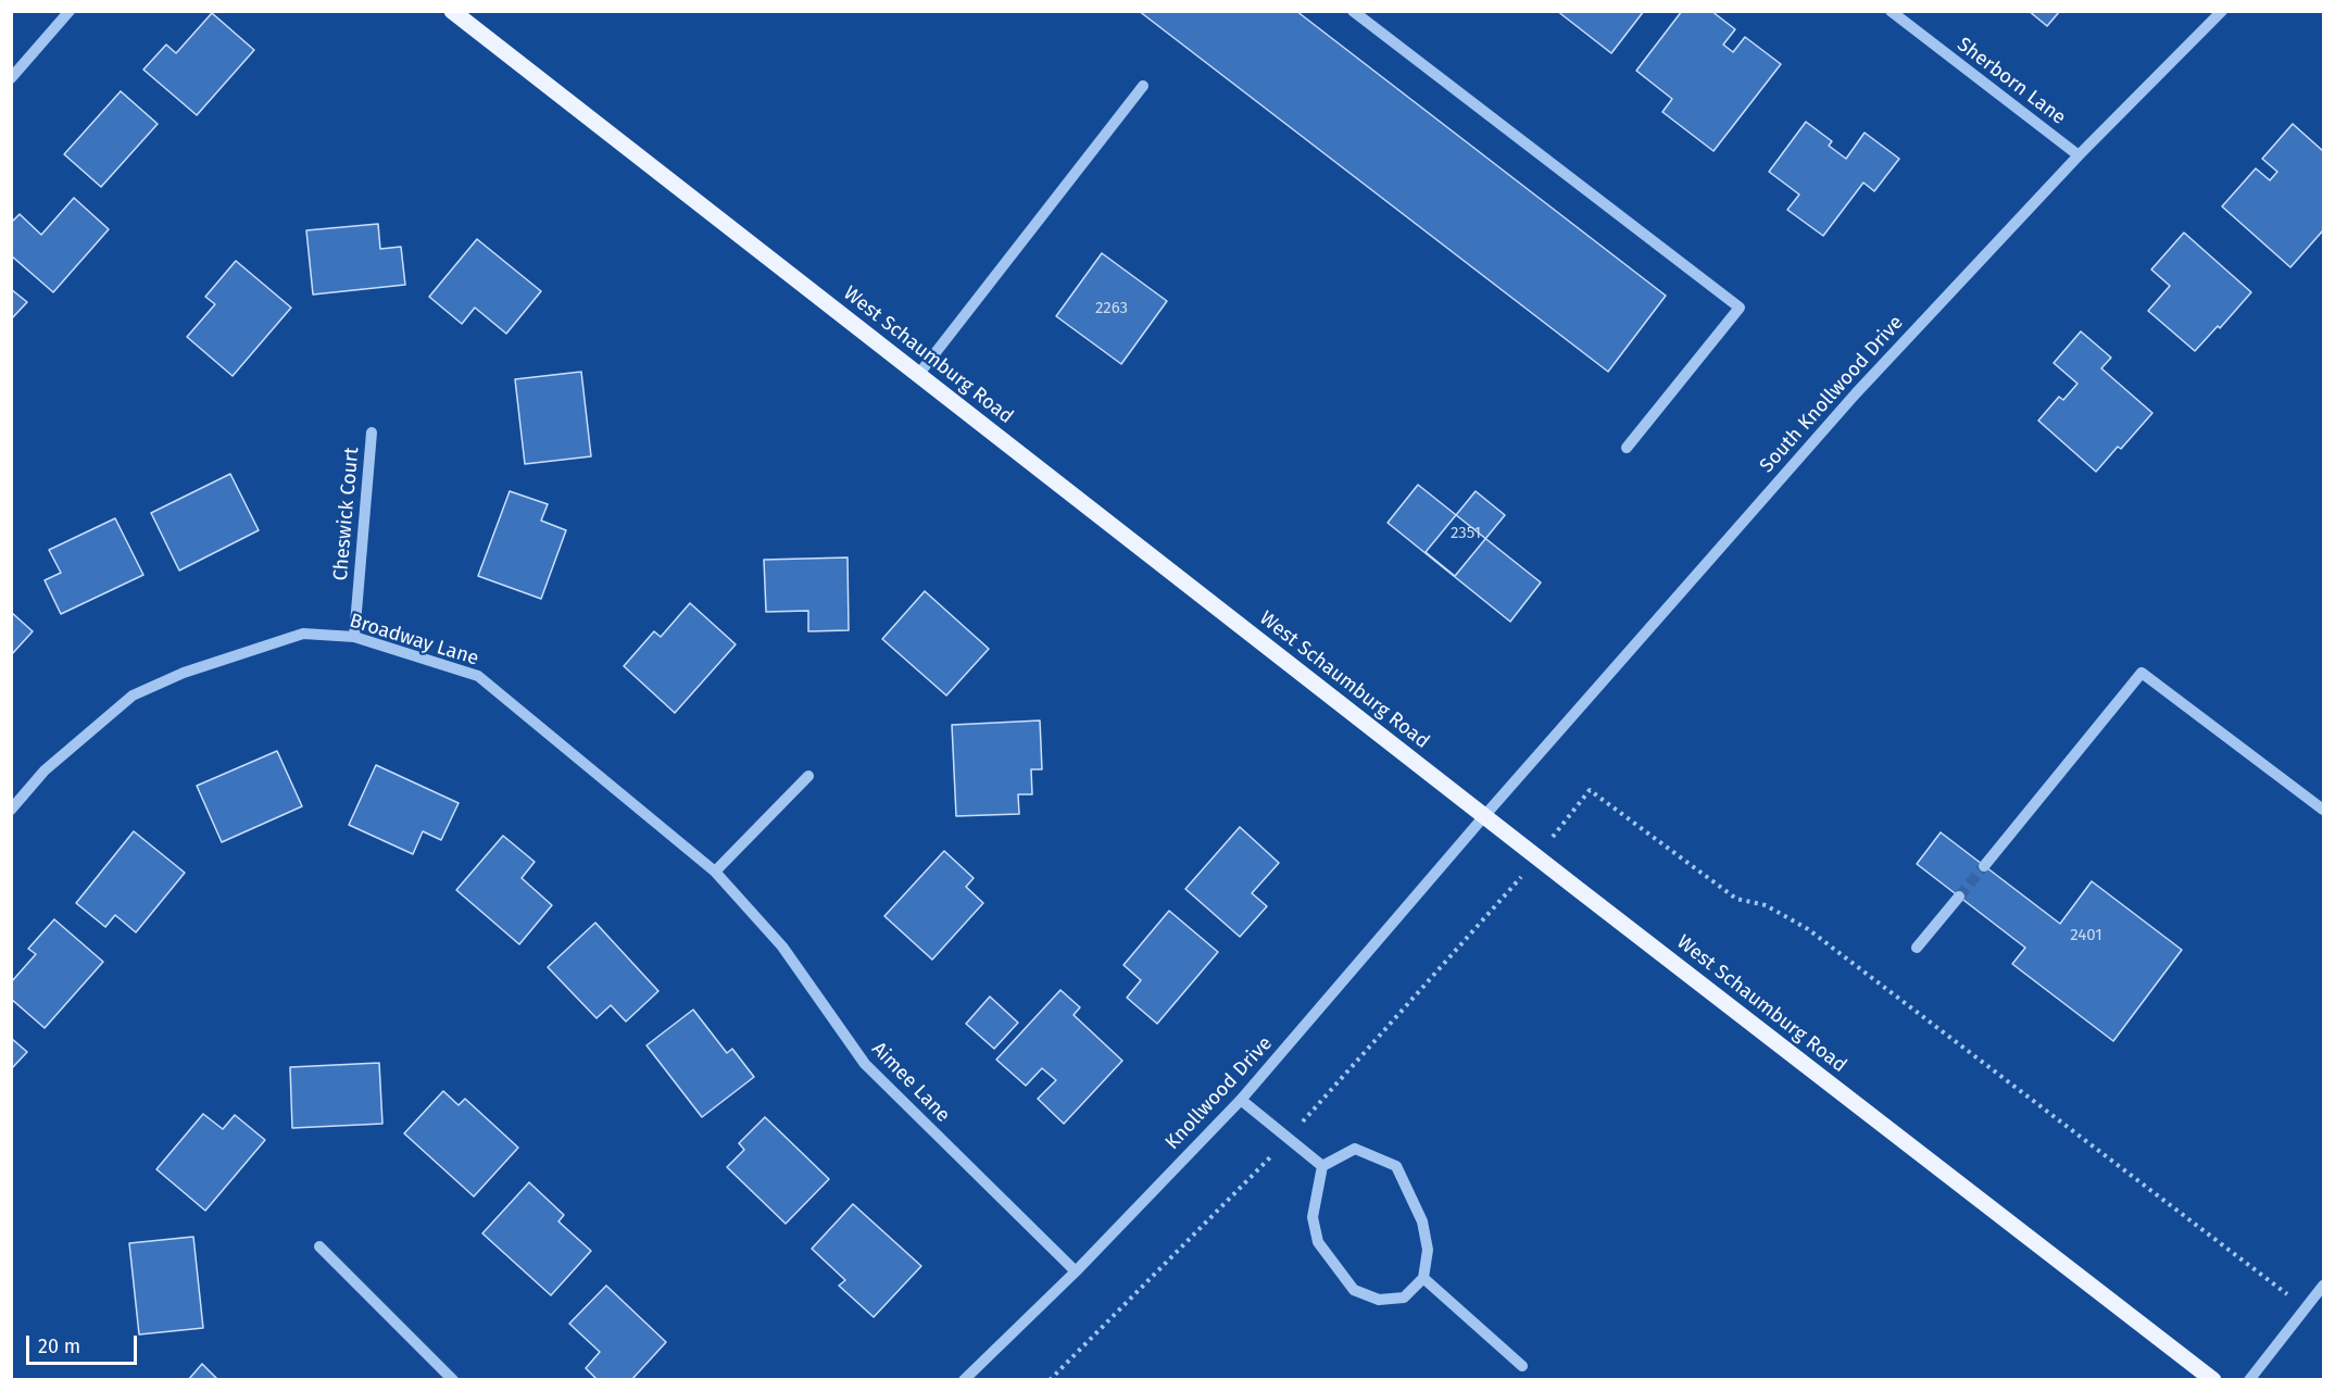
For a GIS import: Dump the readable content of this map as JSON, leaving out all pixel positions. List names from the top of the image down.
{
  "streets": {
    "main road": ["West Schaumburg Road"],
    "street": [
      "Sherborn Lane",
      "South Knollwood Drive",
      "Cheswick Court",
      "Broadway Lane",
      "Aimee Lane",
      "Knollwood Drive"
    ]
  },
  "crossings": [
    ["Sherborn Lane", "South Knollwood Drive"],
    ["West Schaumburg Road", "South Knollwood Drive"],
    ["West Schaumburg Road", "Knollwood Drive"],
    ["South Knollwood Drive", "Knollwood Drive"],
    ["Cheswick Court", "Broadway Lane"],
    ["Broadway Lane", "Aimee Lane"],
    ["Aimee Lane", "Knollwood Drive"]
  ],
  "house_numbers": ["2263", "2351", "2401"],
  "scale_bar": "20 m"
}
